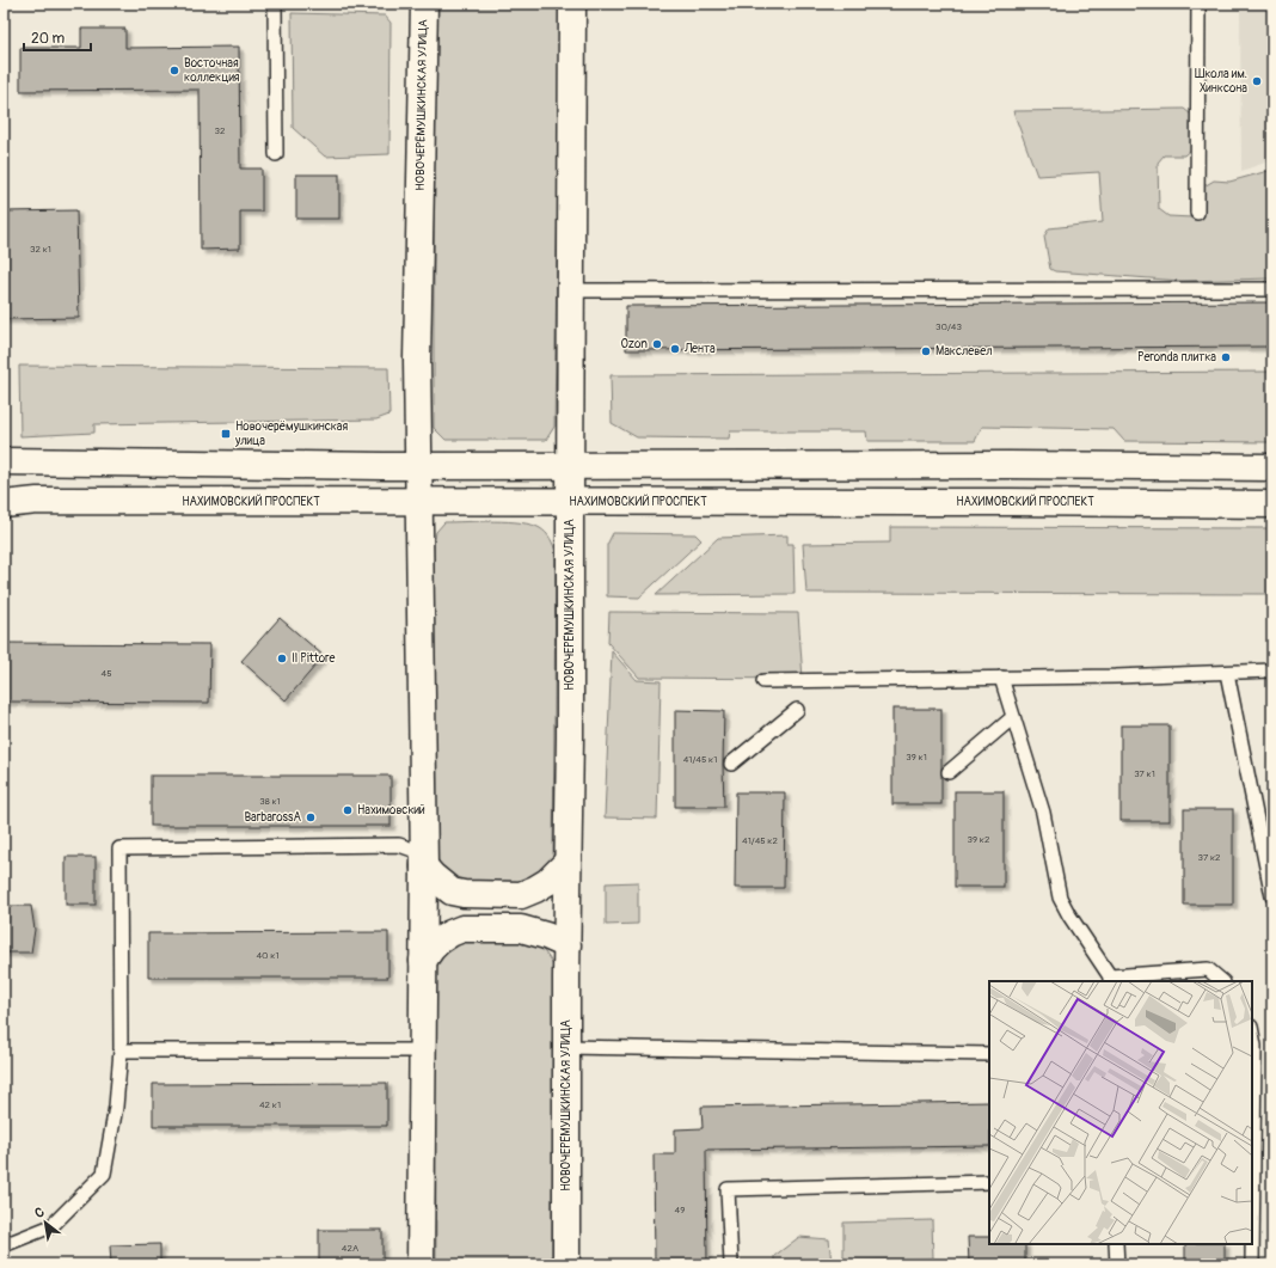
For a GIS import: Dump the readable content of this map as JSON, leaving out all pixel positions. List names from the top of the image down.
{
  "streets": {
    "street": ["НОВОЧЕРЁМУШКИНСКАЯ УЛИЦА", "НАХИМОВСКИЙ ПРОСПЕКТ"]
  },
  "crossings": [
    ["НОВОЧЕРЁМУШКИНСКАЯ УЛИЦА", "НАХИМОВСКИЙ ПРОСПЕКТ"]
  ],
  "places": {
    "other": [
      "Восточная коллекция",
      "Школа им. Хинксона",
      "Ozon",
      "Лента",
      "Макслевел",
      "Peronda плитка",
      "Il Pittore",
      "Нахимовский",
      "BarbarossA"
    ],
    "transit": ["Новочерёмушкинская улица"]
  },
  "house_numbers": [
    "32",
    "32 к1",
    "30/43",
    "45",
    "39 к1",
    "41/45 к1",
    "37 к1",
    "38 к1",
    "39 к2",
    "41/45 к2",
    "37 к2",
    "40 к1",
    "42 к1",
    "49",
    "42А"
  ],
  "scale_bar": "20 m",
  "north": "top left"
}
